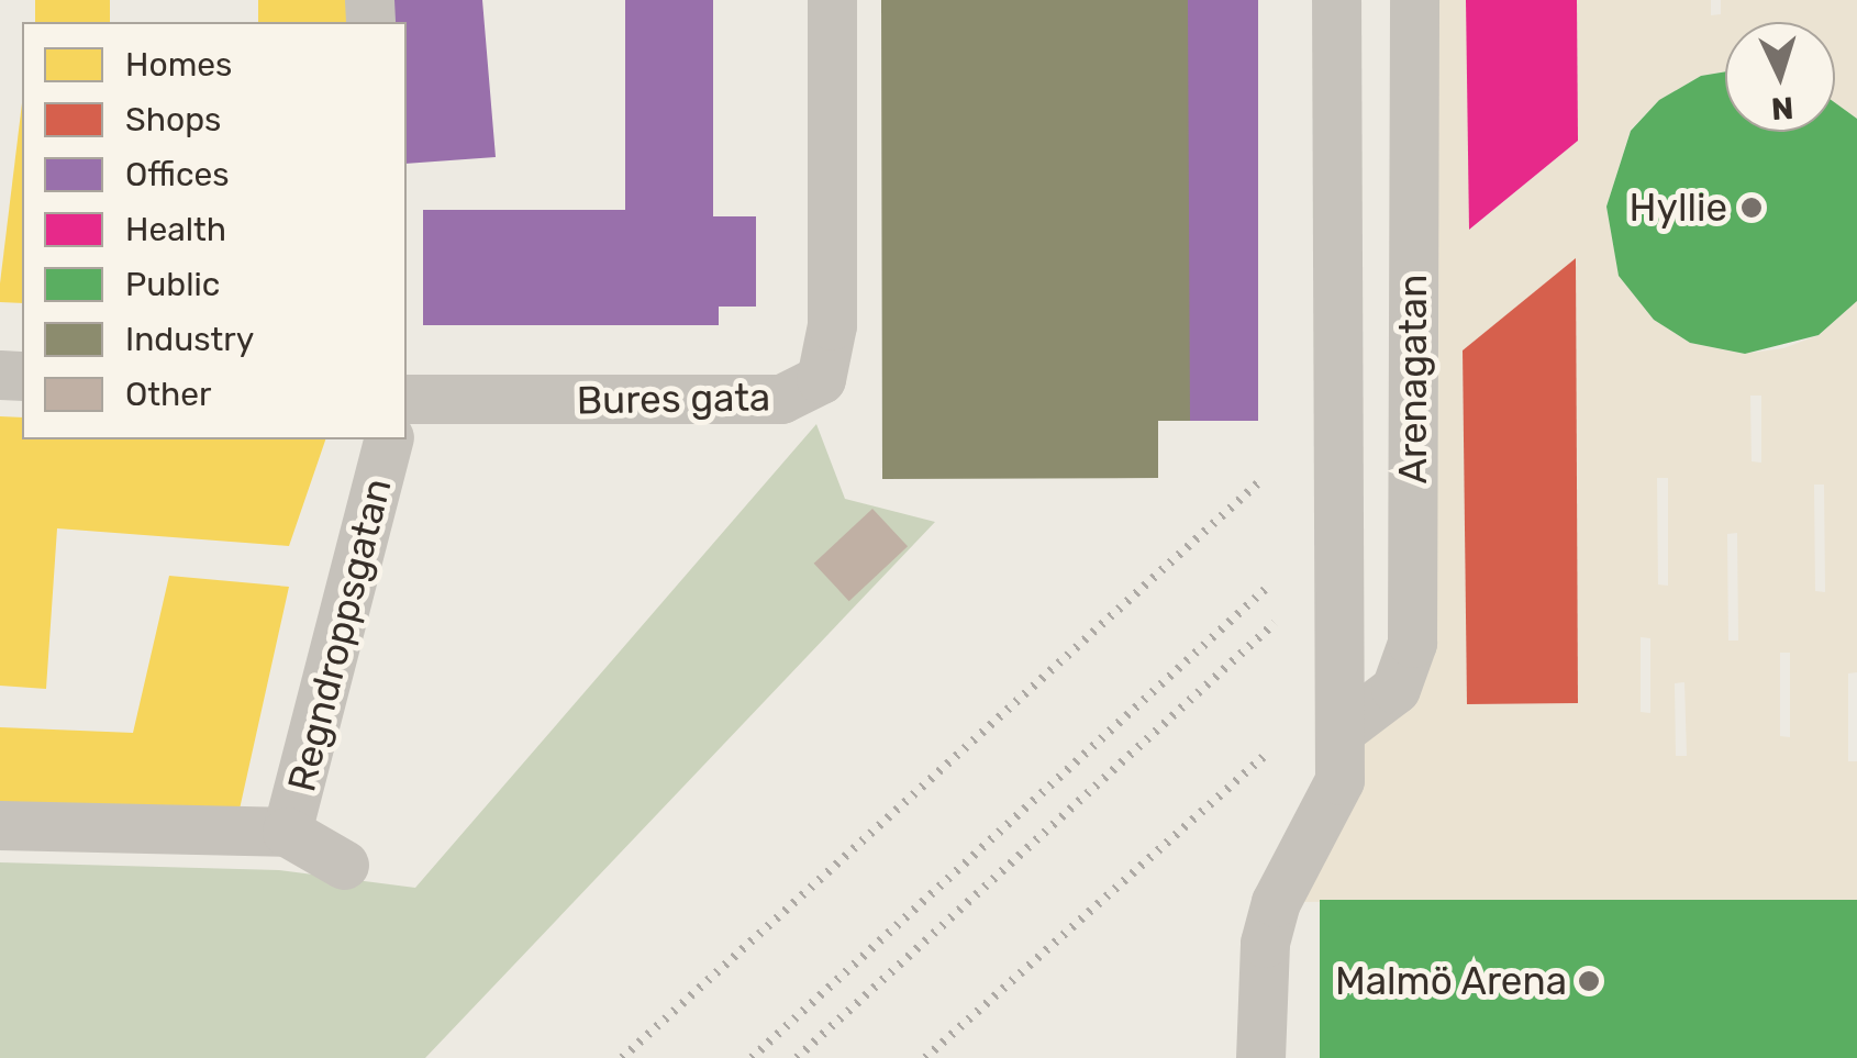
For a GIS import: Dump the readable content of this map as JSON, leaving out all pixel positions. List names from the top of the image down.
{
  "streets": {
    "street": ["Arenagatan", "Bures gata", "Regndroppsgatan"]
  },
  "places": ["Hyllie", "Malmö Arena"],
  "legend": [
    "Homes",
    "Shops",
    "Offices",
    "Health",
    "Public",
    "Industry",
    "Other"
  ],
  "north": "bottom"
}
